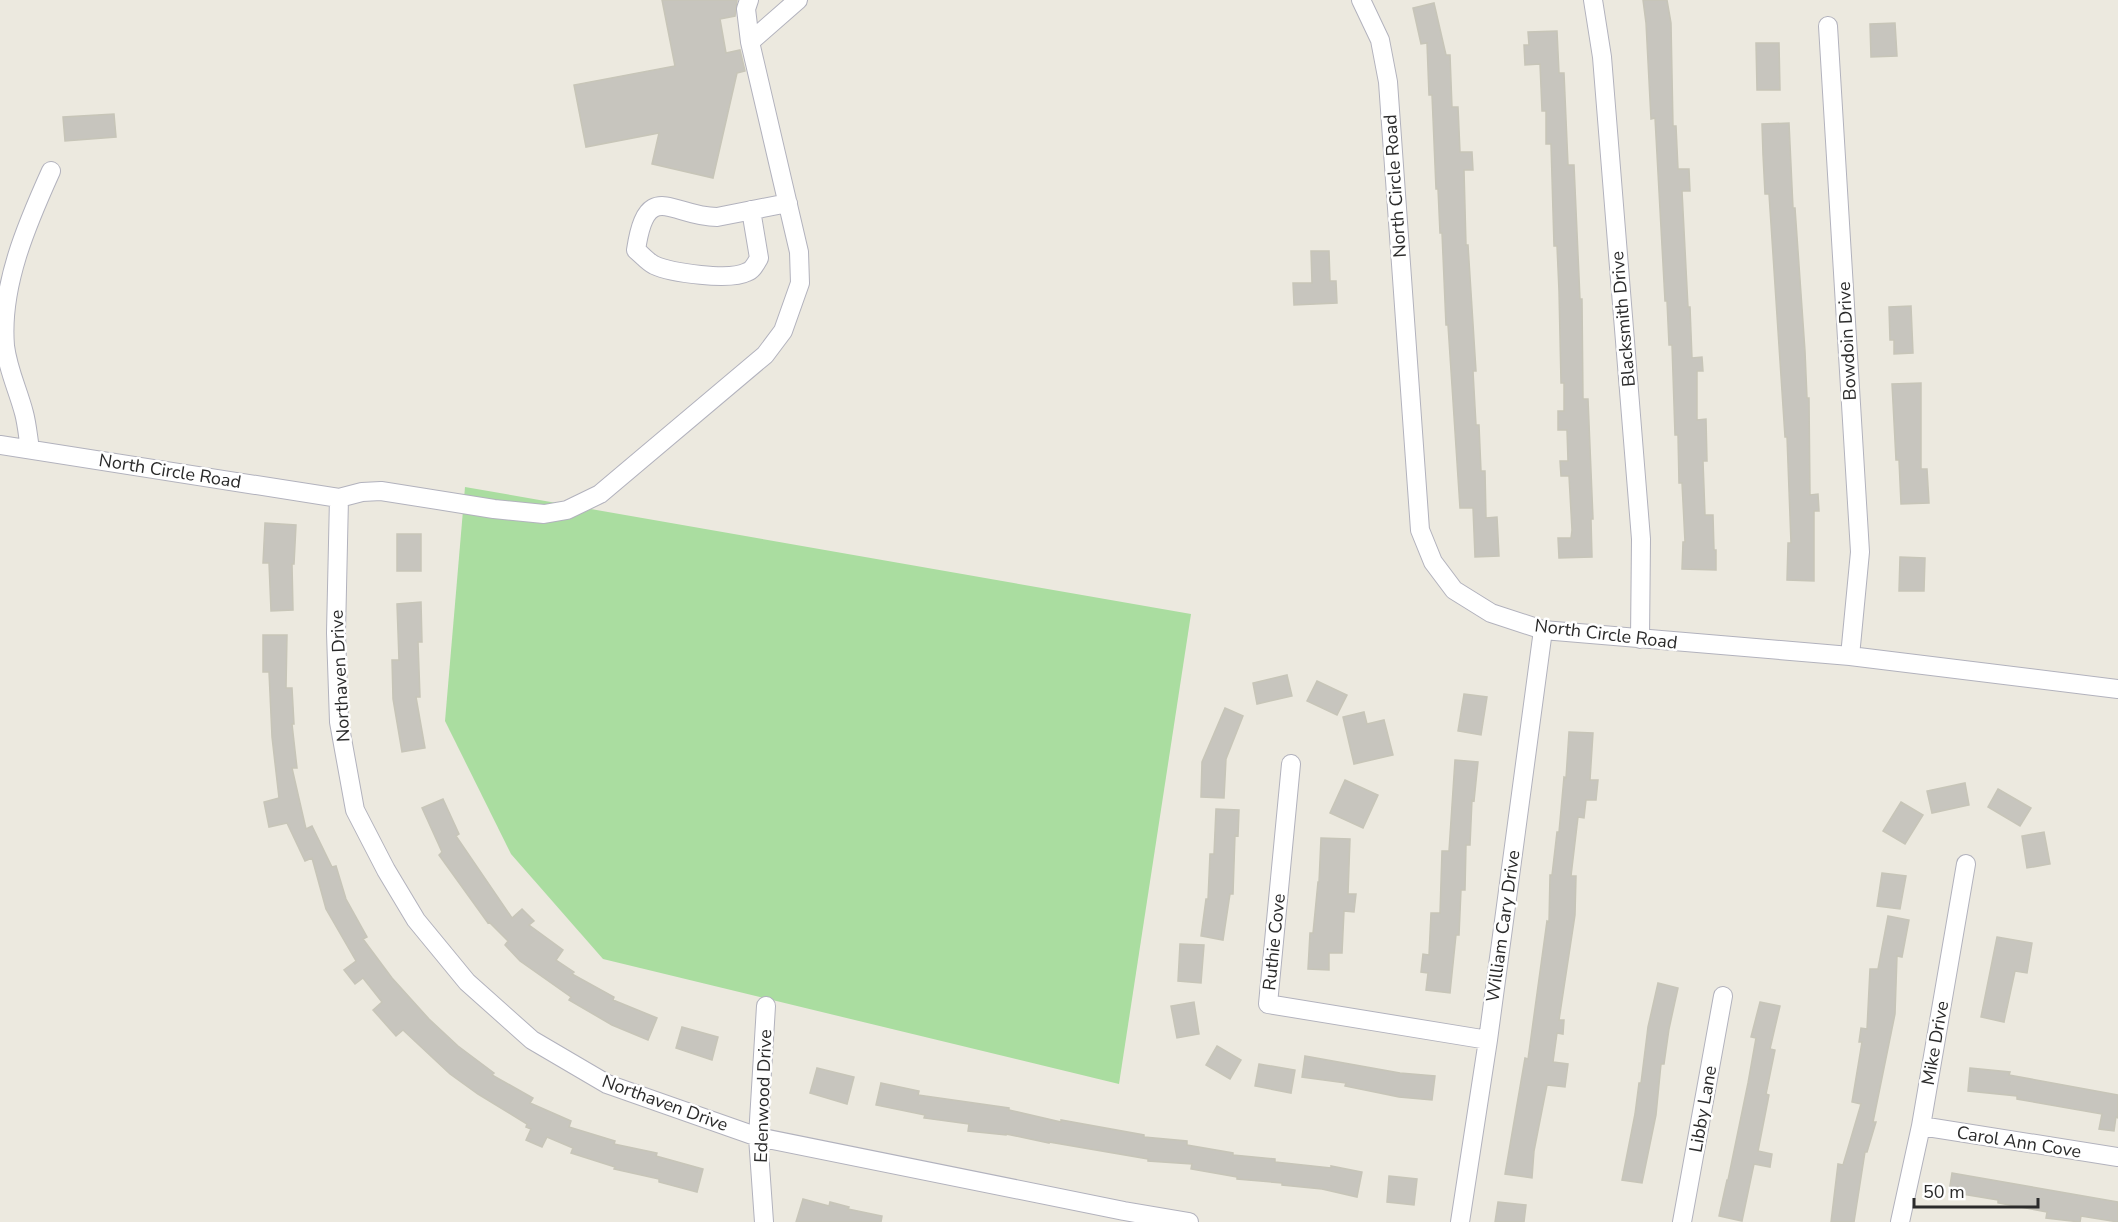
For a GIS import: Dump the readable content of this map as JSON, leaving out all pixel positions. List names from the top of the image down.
{
  "streets": {
    "street": [
      "North Circle Road",
      "Blacksmith Drive",
      "Bowdoin Drive",
      "Northaven Drive",
      "William Cary Drive",
      "Ruthie Cove",
      "Mike Drive",
      "Edenwood Drive",
      "Libby Lane",
      "Carol Ann Cove"
    ]
  },
  "crossings": [
    ["North Circle Road", "Blacksmith Drive"],
    ["North Circle Road", "Bowdoin Drive"],
    ["North Circle Road", "Northaven Drive"],
    ["North Circle Road", "William Cary Drive"],
    ["Northaven Drive", "Edenwood Drive"],
    ["William Cary Drive", "Ruthie Cove"],
    ["Mike Drive", "Carol Ann Cove"]
  ],
  "scale_bar": "50 m"
}
